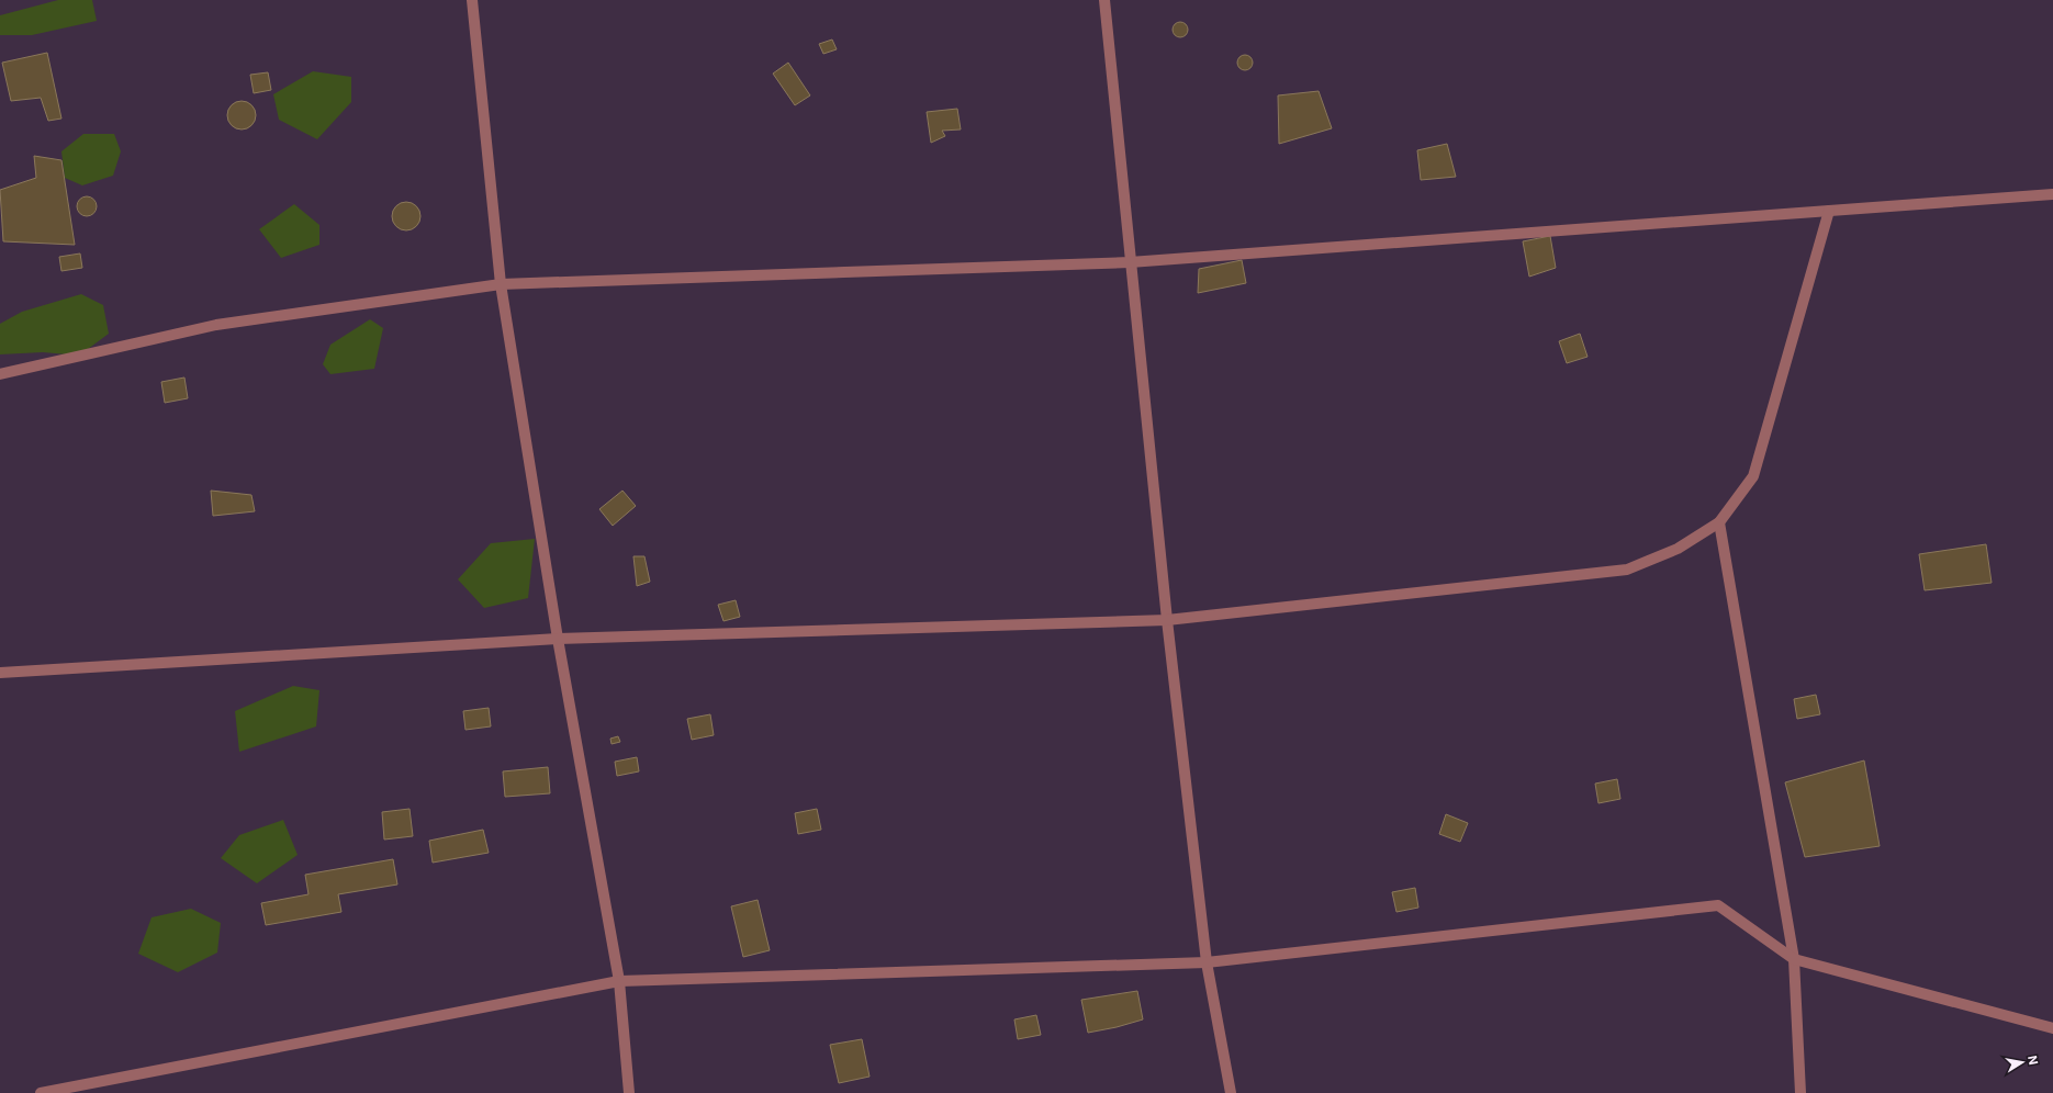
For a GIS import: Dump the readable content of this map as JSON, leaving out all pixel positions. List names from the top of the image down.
{
  "north": "right"
}
